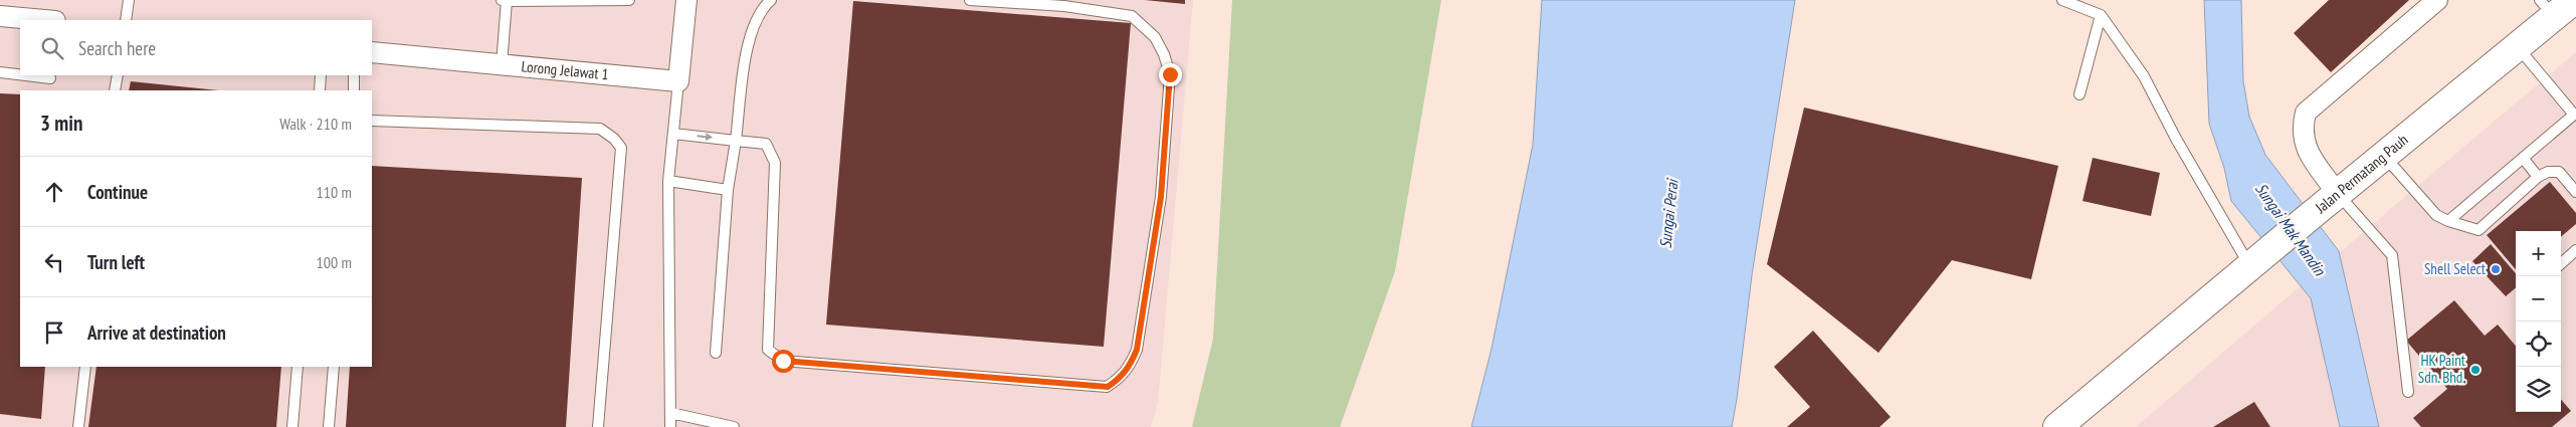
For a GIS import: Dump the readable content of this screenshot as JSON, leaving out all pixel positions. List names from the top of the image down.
{
  "streets": {
    "main road": ["Jalan Permatang Pauh"],
    "street": ["Lorong Jelawat 1"]
  },
  "water": ["Sungai Perai", "Sungai Mak Mandin"],
  "places": ["Shell Select", "HK Paint Sdn. Bhd."],
  "page": {
    "search": "Search here",
    "heading": ["3 min", "Walk · 210 m"],
    "list": [
      ["Continue", "110 m"],
      ["Turn left", "100 m"],
      "Arrive at destination"
    ],
    "map_buttons": ["+", "−"]
  }
}
